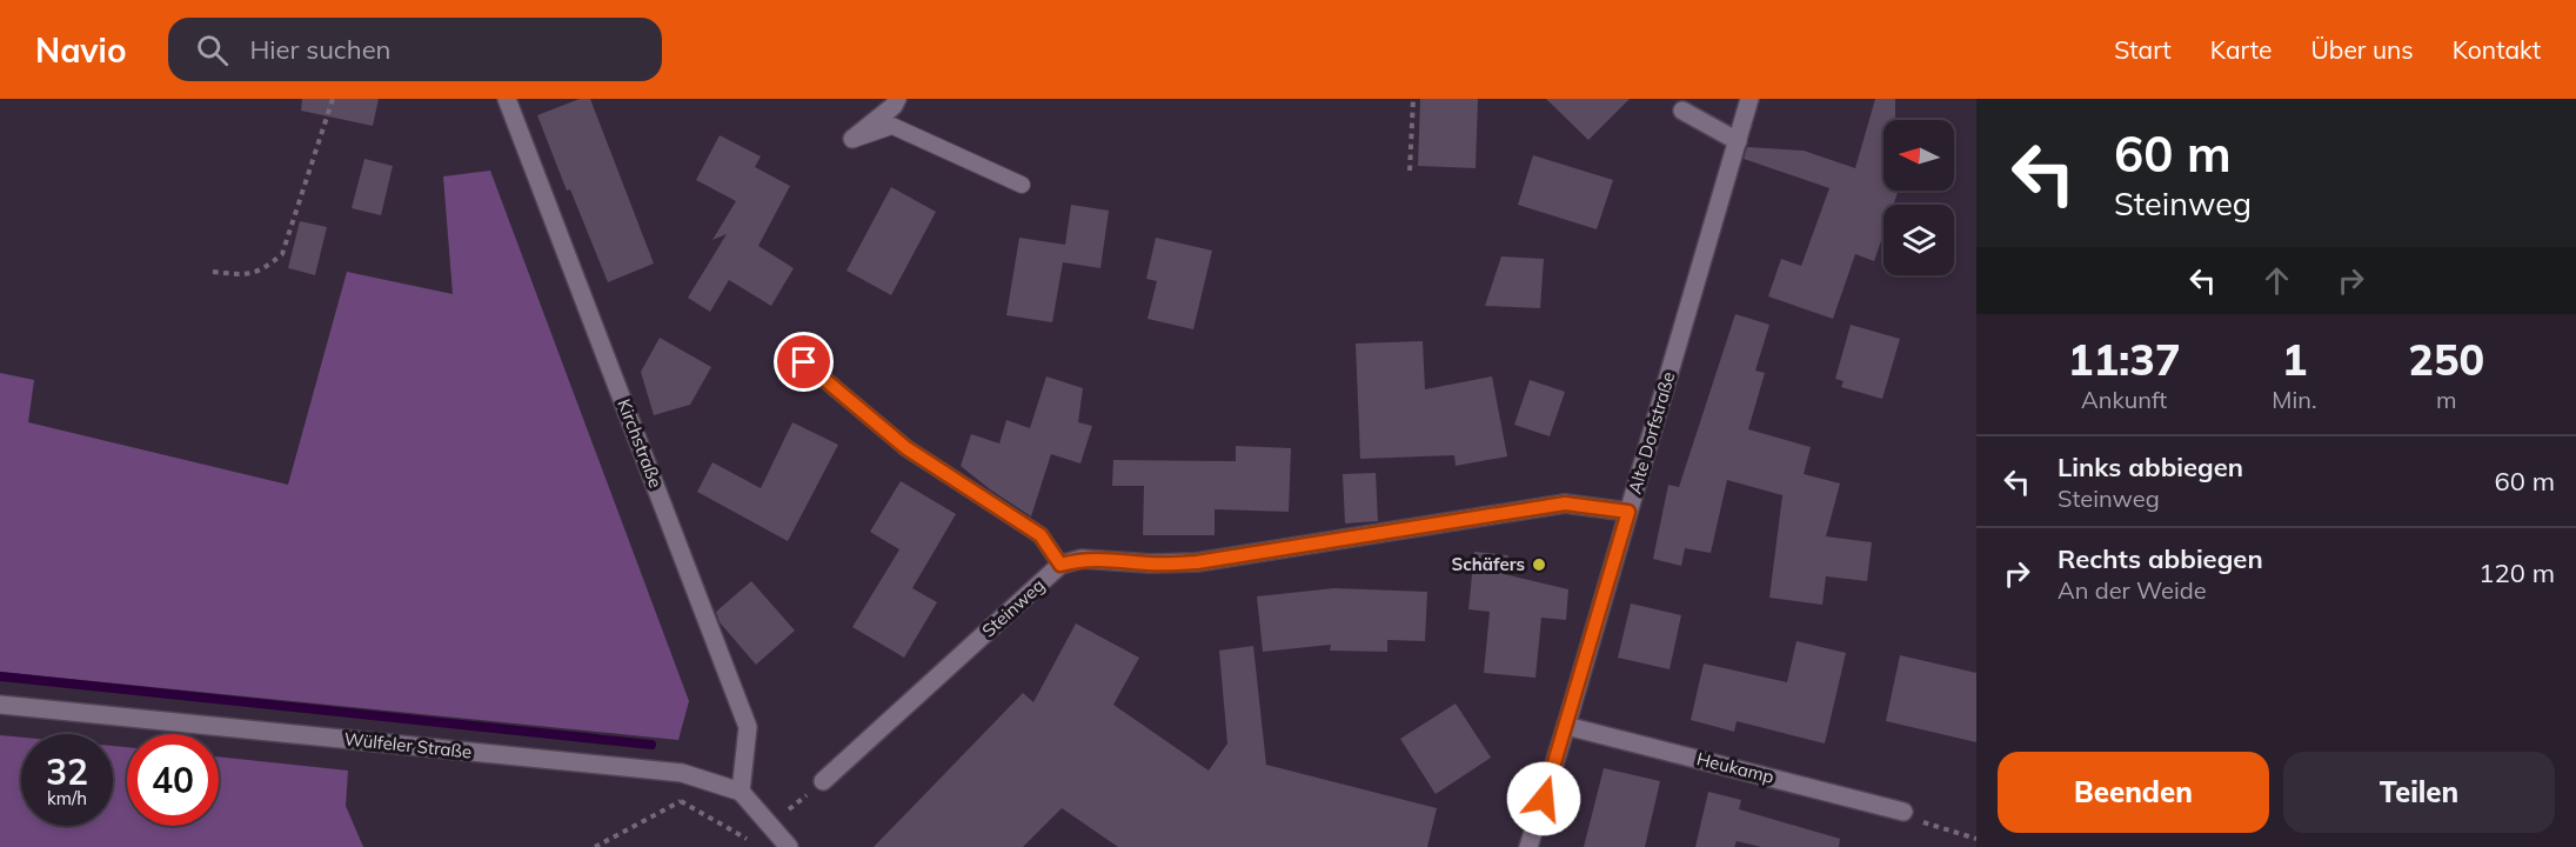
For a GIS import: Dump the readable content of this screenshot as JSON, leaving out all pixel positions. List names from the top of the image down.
{
  "streets": {
    "street": [
      "Alte Dorfstraße",
      "Kirchstraße",
      "Steinweg",
      "Wülfeler Straße",
      "Heukamp"
    ]
  },
  "crossings": [
    ["Alte Dorfstraße", "Steinweg"],
    ["Alte Dorfstraße", "Heukamp"],
    ["Kirchstraße", "Wülfeler Straße"]
  ],
  "places": ["Schäfers"],
  "north": "left",
  "page": {
    "header": "Navio",
    "search": "Hier suchen",
    "nav": [
      "Start",
      "Karte",
      "Über uns",
      "Kontakt"
    ],
    "turn": ["60 m", "Steinweg"],
    "eta": [
      "11:37",
      "Ankunft",
      "1",
      "Min.",
      "250",
      "m"
    ],
    "list": [
      {
        "name": "Links abbiegen",
        "note": "Steinweg",
        "value": "60 m"
      },
      {
        "name": "Rechts abbiegen",
        "note": "An der Weide",
        "value": "120 m"
      }
    ],
    "speed": "32 km/h",
    "limit": "40",
    "buttons": ["Beenden", "Teilen"]
  }
}
